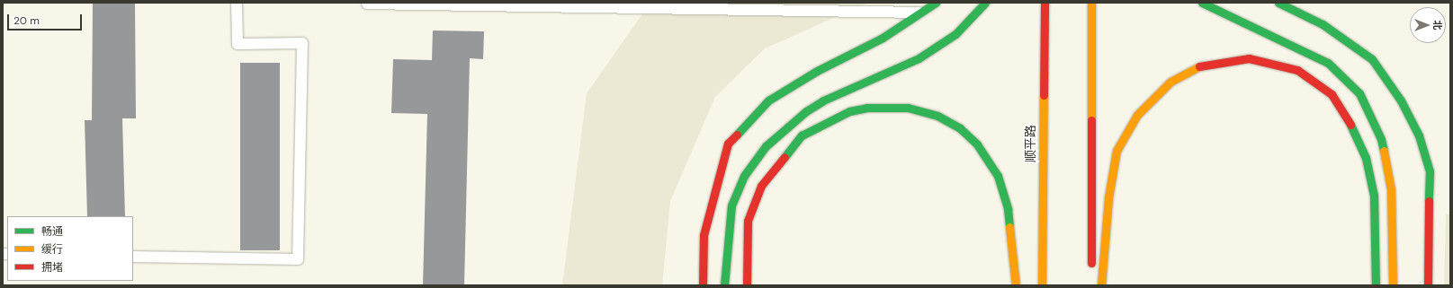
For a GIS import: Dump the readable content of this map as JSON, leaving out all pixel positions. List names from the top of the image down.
{
  "streets": {
    "main road": ["顺平路"]
  },
  "legend": ["畅通", "缓行", "拥堵"],
  "scale_bar": "20 m",
  "north": "right"
}
